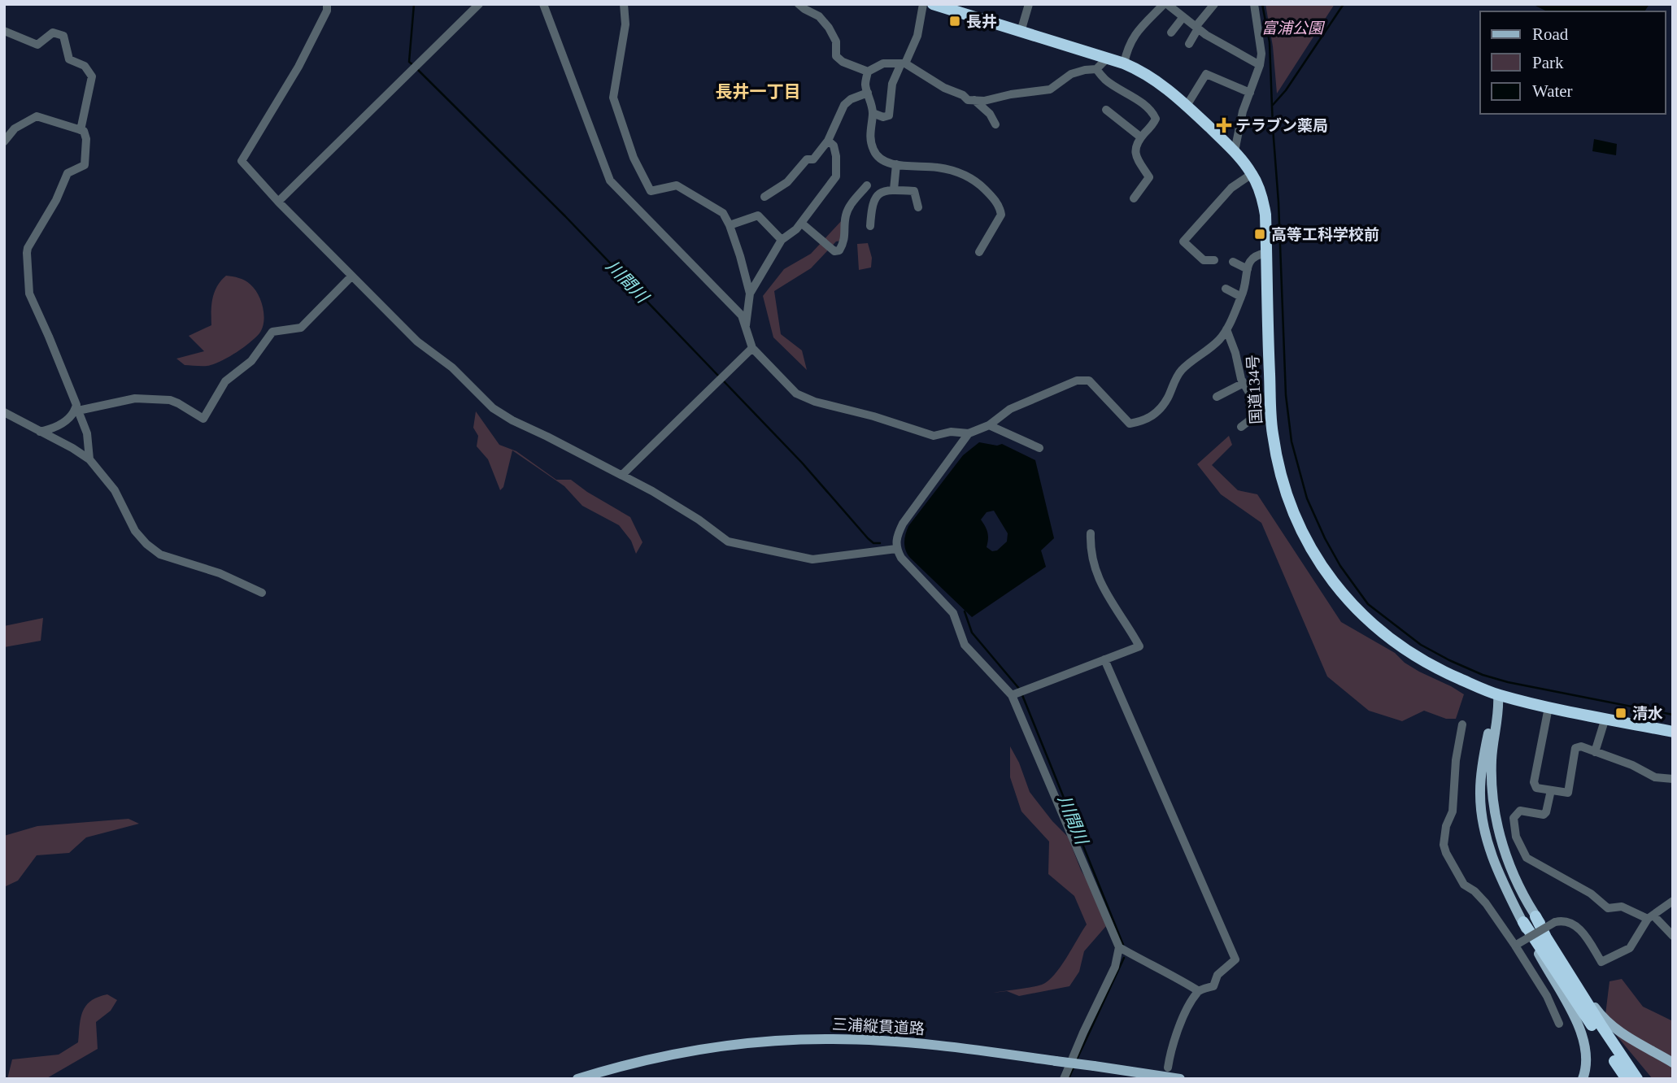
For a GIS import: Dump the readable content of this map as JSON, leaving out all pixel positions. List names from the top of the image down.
{
  "streets": {
    "highway": ["国道134号"],
    "main road": ["三浦縦貫道路"]
  },
  "districts": ["長井一丁目"],
  "water": ["川間川"],
  "parks": ["富浦公園"],
  "places": {
    "transit": ["長井", "高等工科学校前", "清水"],
    "health": ["テラブン薬局"]
  },
  "legend": ["Road", "Park", "Water"]
}
